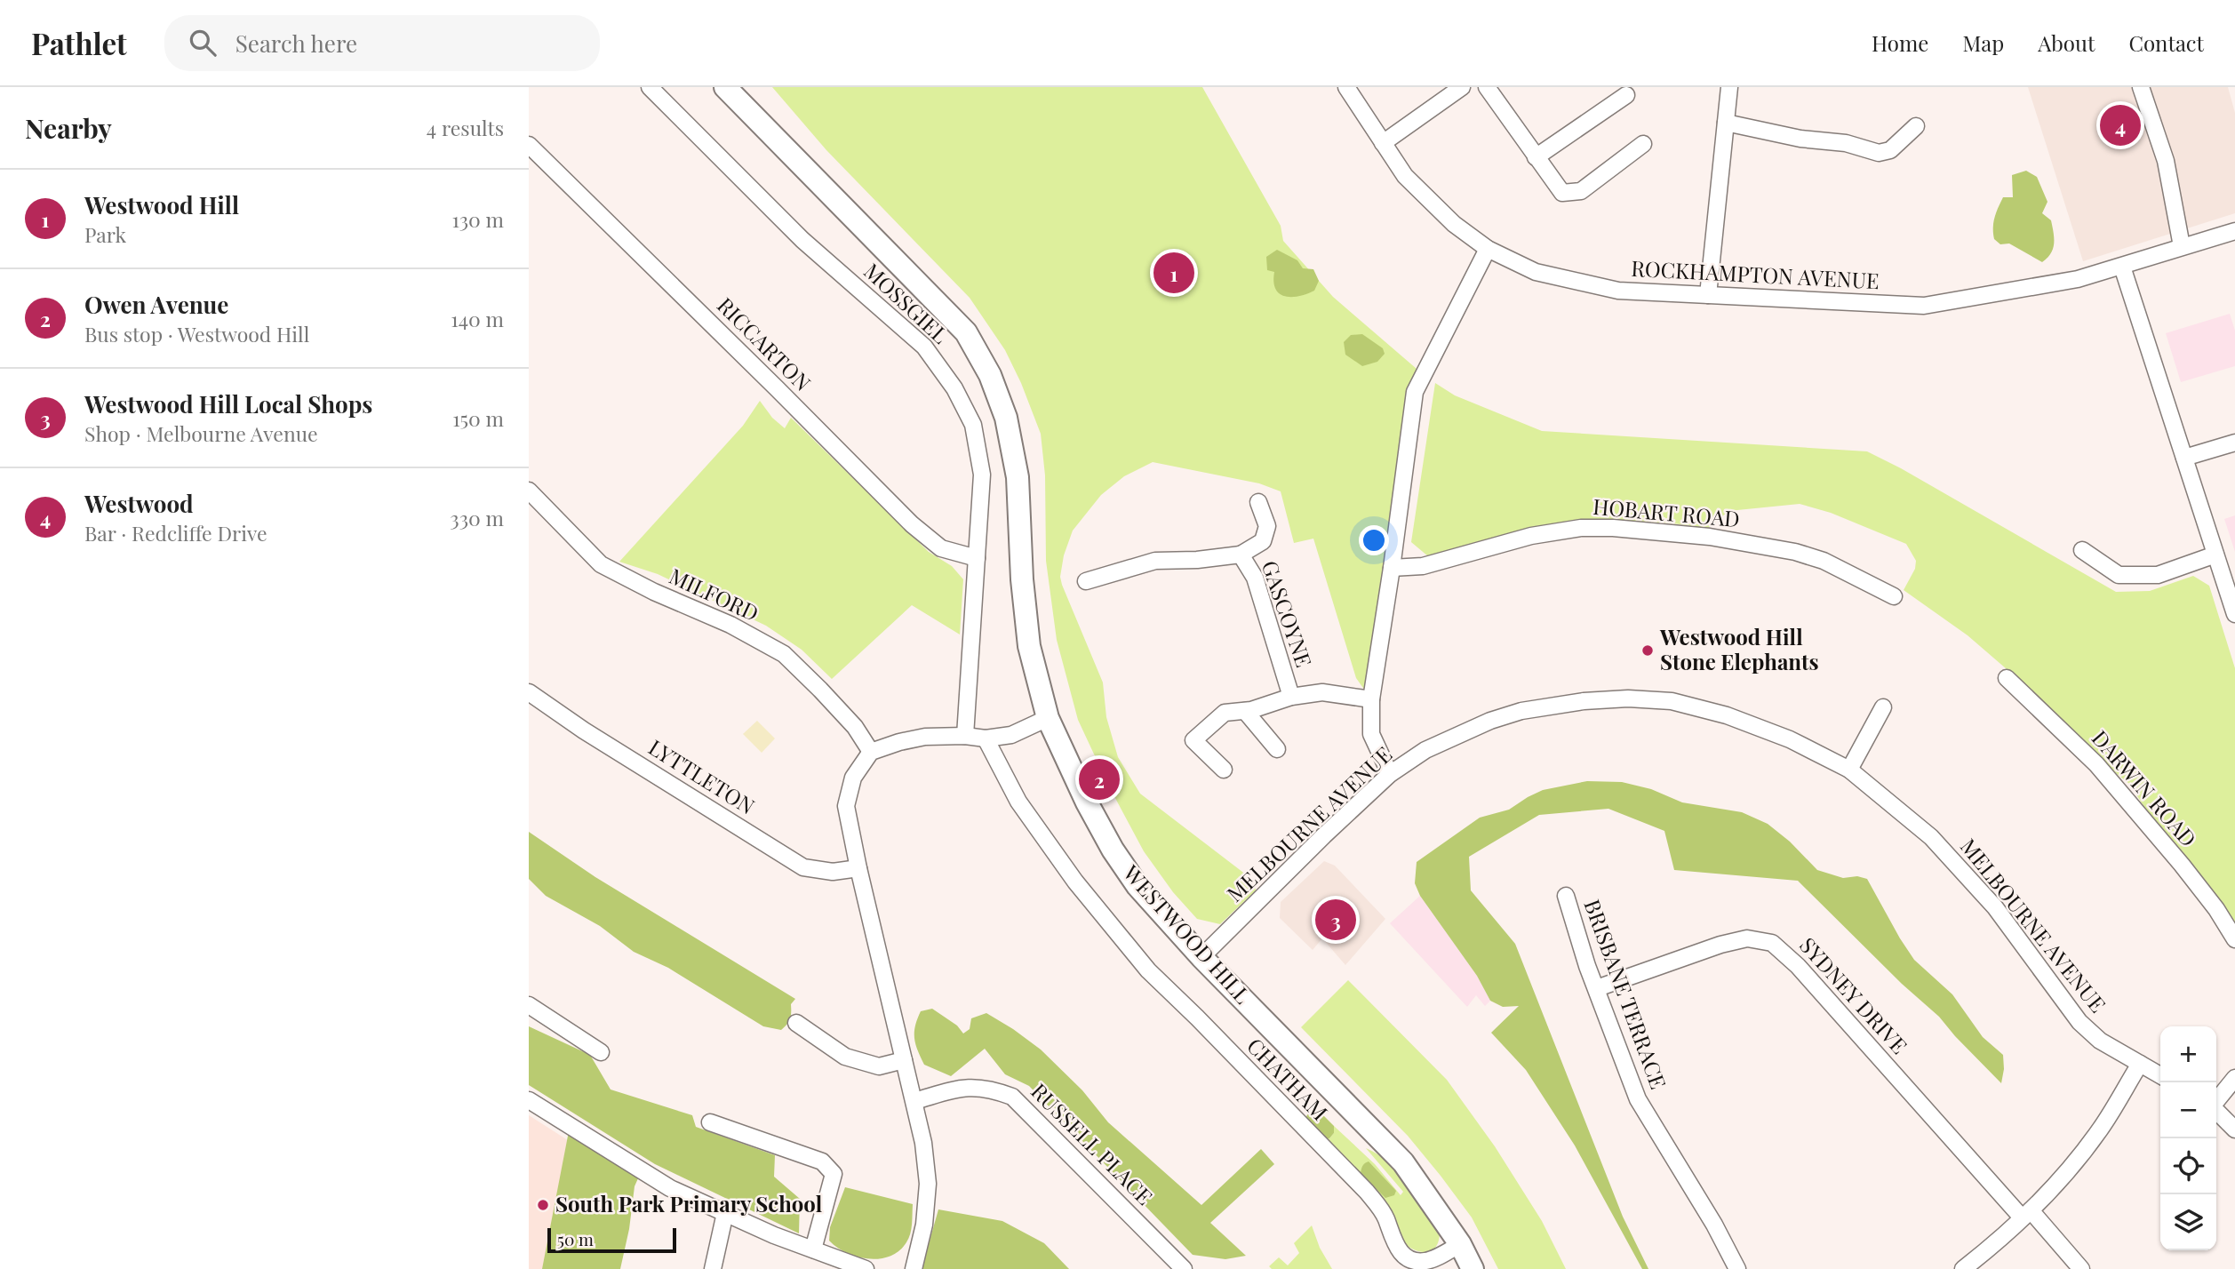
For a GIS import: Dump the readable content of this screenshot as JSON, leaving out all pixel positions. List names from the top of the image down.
{
  "streets": {
    "street": [
      "ROCKHAMPTON AVENUE",
      "MOSSGIEL",
      "RICCARTON",
      "HOBART ROAD",
      "MILFORD",
      "GASCOYNE",
      "LYTTLETON",
      "DARWIN ROAD",
      "MELBOURNE AVENUE",
      "WESTWOOD HILL",
      "BRISBANE TERRACE",
      "SYDNEY DRIVE",
      "CHATHAM",
      "RUSSELL PLACE"
    ]
  },
  "crossings": [
    ["MOSSGIEL", "RICCARTON"],
    ["MELBOURNE AVENUE", "WESTWOOD HILL"],
    ["WESTWOOD HILL", "CHATHAM"],
    ["BRISBANE TERRACE", "SYDNEY DRIVE"]
  ],
  "places": ["Westwood Hill Stone Elephants", "South Park Primary School"],
  "scale_bar": "50 m",
  "page": {
    "header": "Pathlet",
    "search": "Search here",
    "nav": [
      "Home",
      "Map",
      "About",
      "Contact"
    ],
    "heading": ["Nearby", "4 results"],
    "pins": [
      "4",
      "1",
      "2",
      "3"
    ],
    "list": [
      {
        "mark": "1",
        "name": "Westwood Hill",
        "note": "Park",
        "value": "130 m"
      },
      {
        "mark": "2",
        "name": "Owen Avenue",
        "note": "Bus stop · Westwood Hill",
        "value": "140 m"
      },
      {
        "mark": "3",
        "name": "Westwood Hill Local Shops",
        "note": "Shop · Melbourne Avenue",
        "value": "150 m"
      },
      {
        "mark": "4",
        "name": "Westwood",
        "note": "Bar · Redcliffe Drive",
        "value": "330 m"
      }
    ],
    "map_buttons": ["+", "−"],
    "scale": "50 m"
  }
}
